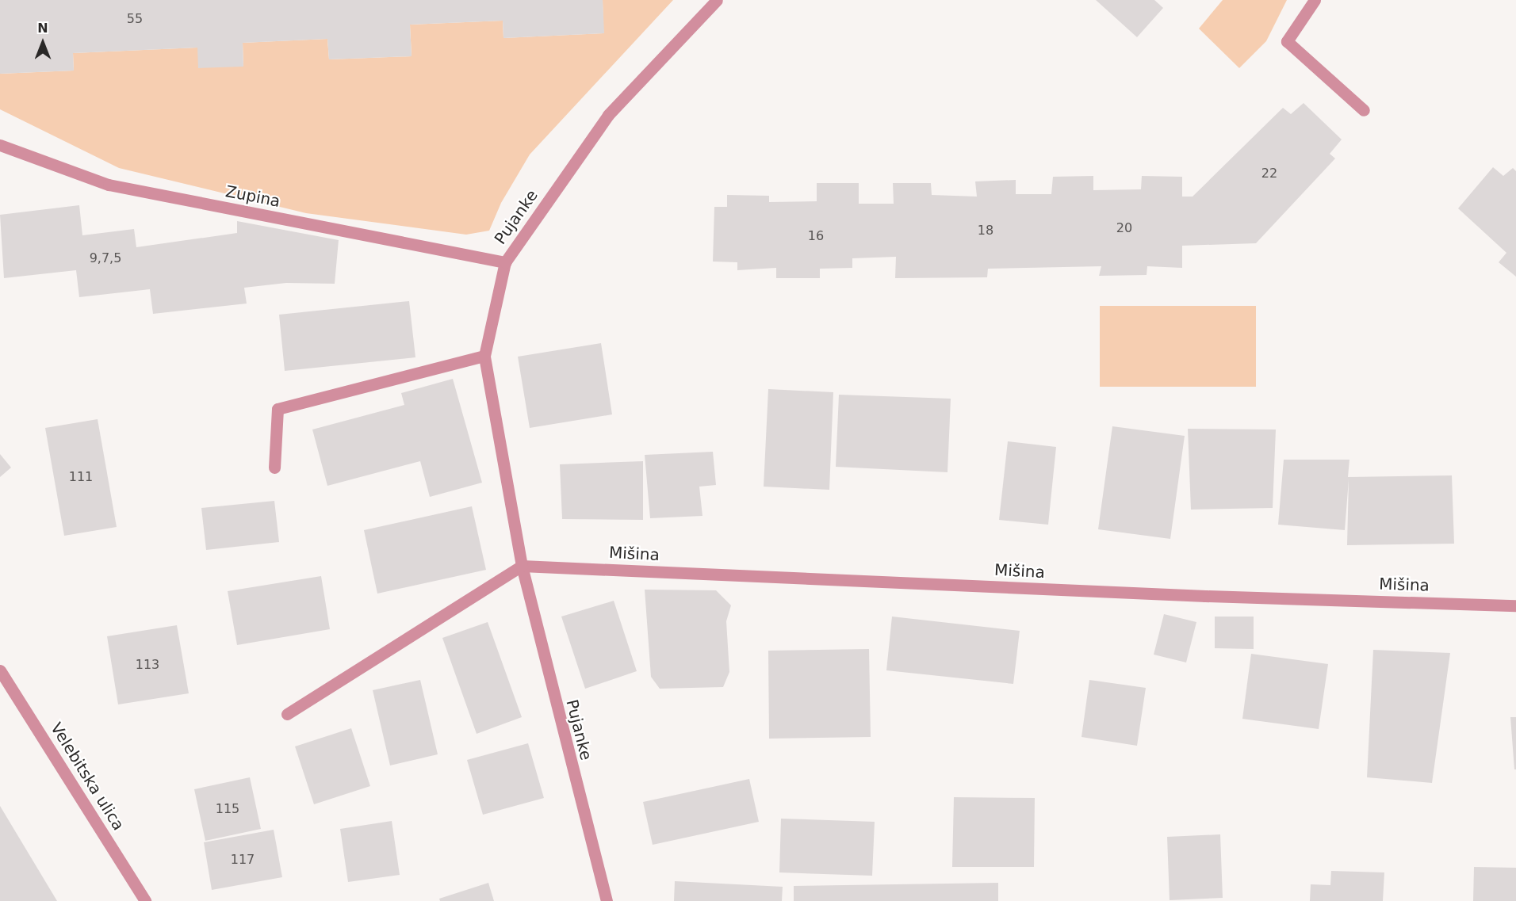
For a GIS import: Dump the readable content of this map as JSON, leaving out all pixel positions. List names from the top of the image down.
{
  "streets": {
    "street": [
      "Zupina",
      "Pujanke",
      "Mišina",
      "Velebitska ulica"
    ]
  },
  "crossings": [
    ["Zupina", "Pujanke"],
    ["Pujanke", "Mišina"]
  ],
  "house_numbers": [
    "55",
    "22",
    "20",
    "18",
    "16",
    "9,7,5",
    "111",
    "113",
    "115",
    "117"
  ],
  "north": "top"
}
